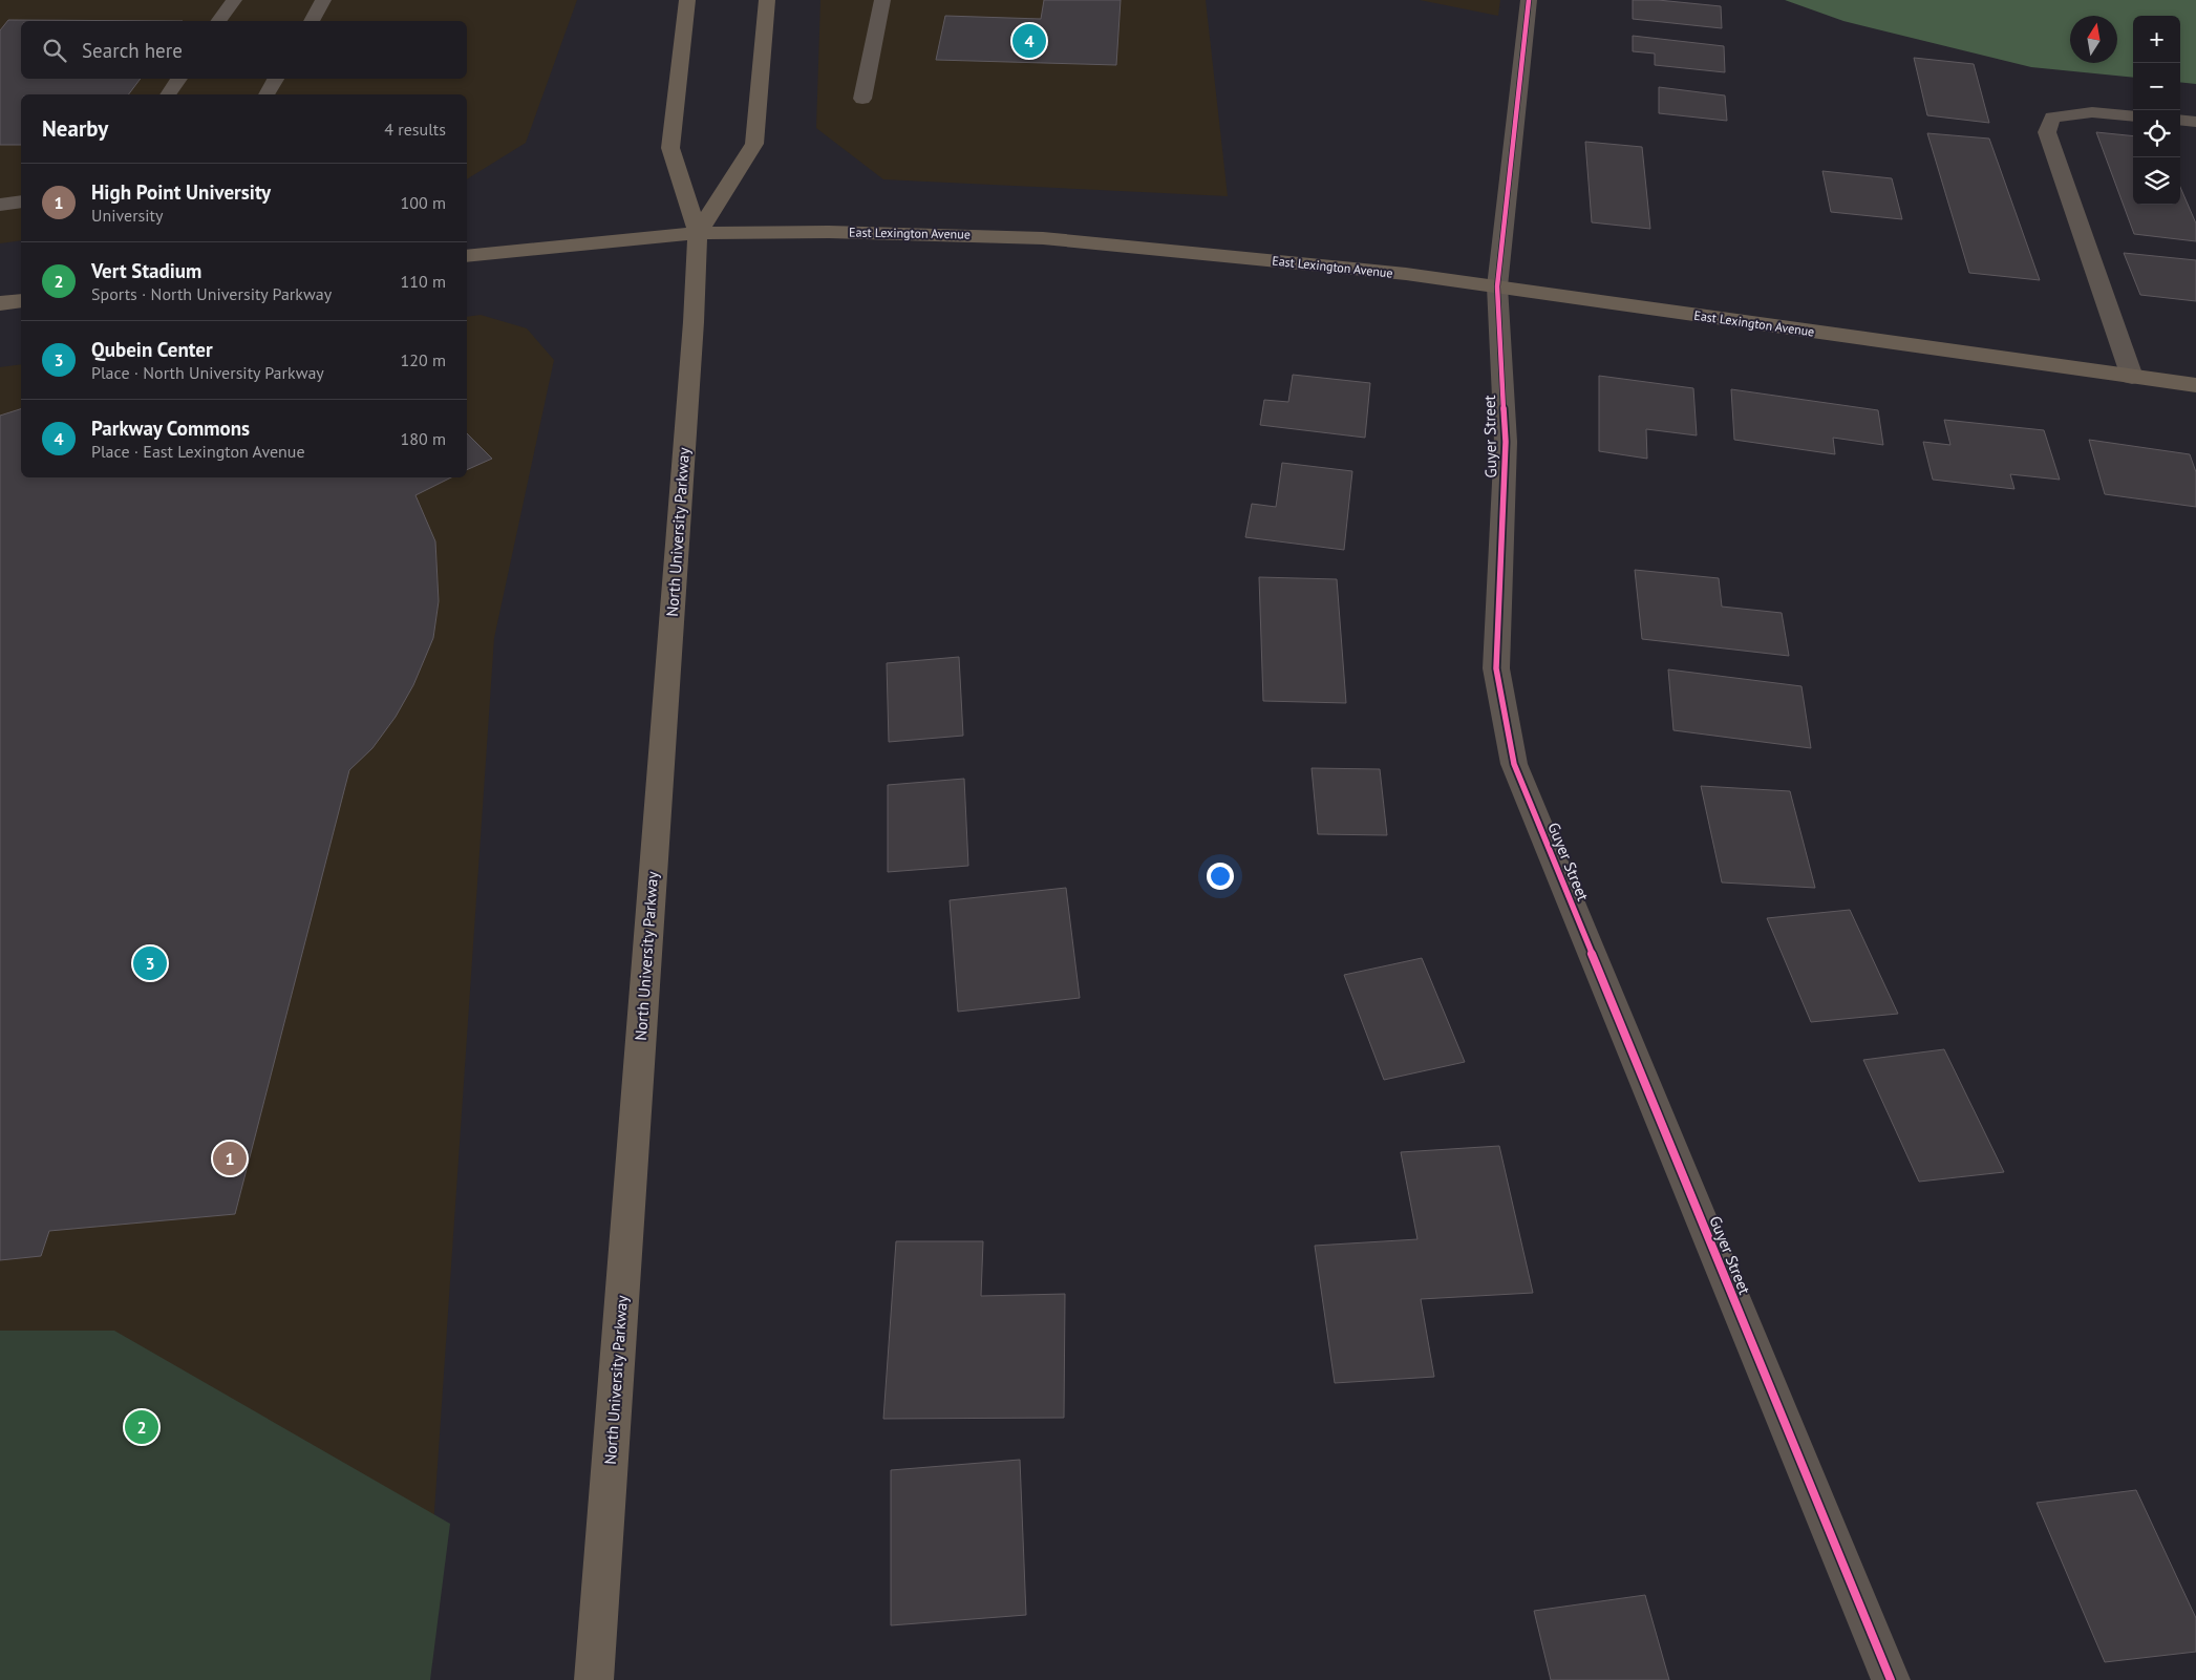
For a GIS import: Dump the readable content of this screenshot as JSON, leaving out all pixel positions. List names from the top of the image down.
{
  "streets": {
    "main road": ["East Lexington Avenue", "North University Parkway"],
    "street": ["Guyer Street"]
  },
  "crossings": [
    ["East Lexington Avenue", "Guyer Street"],
    ["East Lexington Avenue", "North University Parkway"]
  ],
  "north": "top",
  "page": {
    "map_buttons": ["+", "−"],
    "search": "Search here",
    "pins": [
      "4",
      "3",
      "1",
      "2"
    ],
    "heading": ["Nearby", "4 results"],
    "list": [
      {
        "mark": "1",
        "name": "High Point University",
        "note": "University",
        "value": "100 m"
      },
      {
        "mark": "2",
        "name": "Vert Stadium",
        "note": "Sports · North University Parkway",
        "value": "110 m"
      },
      {
        "mark": "3",
        "name": "Qubein Center",
        "note": "Place · North University Parkway",
        "value": "120 m"
      },
      {
        "mark": "4",
        "name": "Parkway Commons",
        "note": "Place · East Lexington Avenue",
        "value": "180 m"
      }
    ]
  }
}
